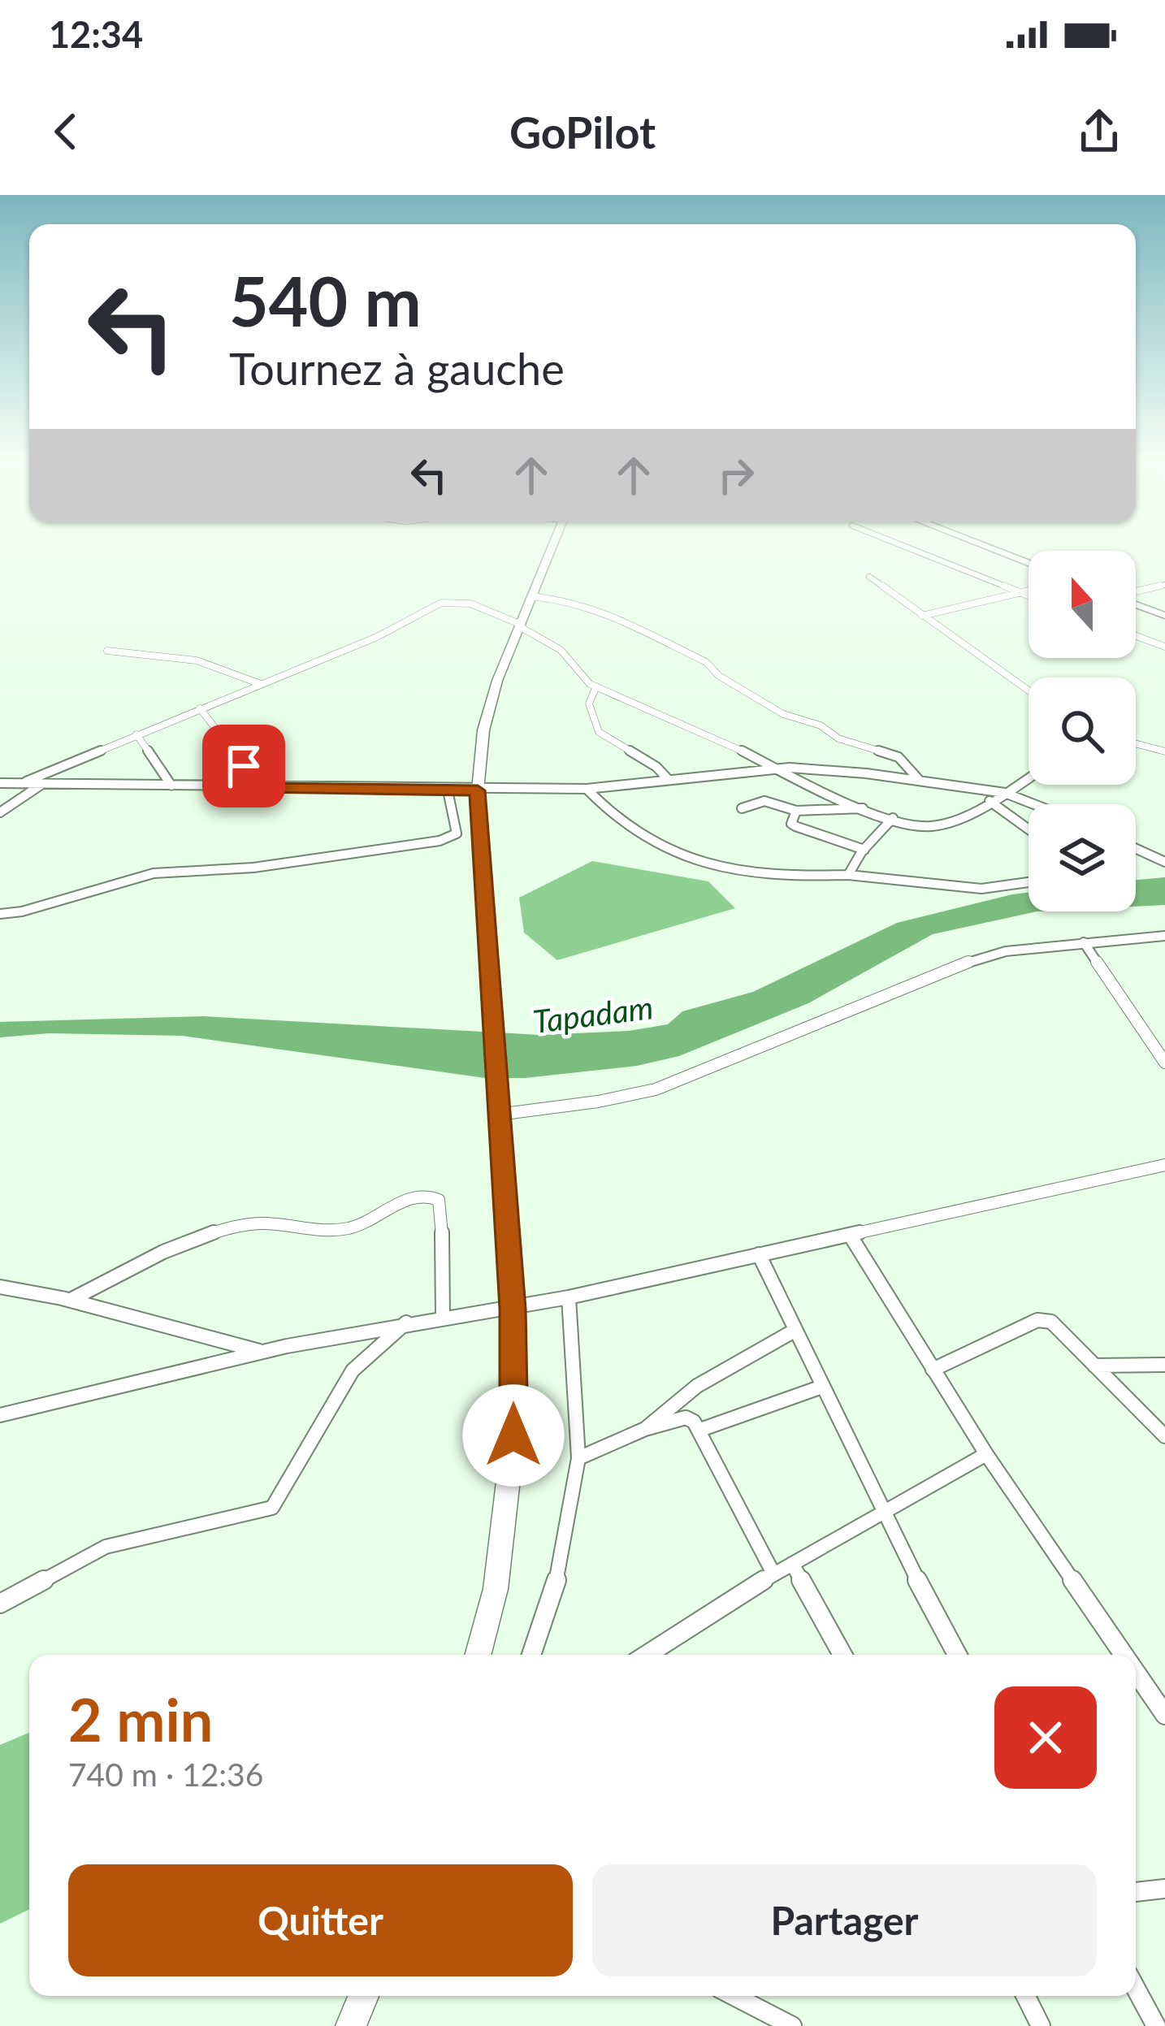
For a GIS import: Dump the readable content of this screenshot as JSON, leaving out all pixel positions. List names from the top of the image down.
{
  "water": ["Tapadam"],
  "north": "top",
  "page": {
    "status": "12:34",
    "header": "GoPilot",
    "turn": ["540 m", "Tournez à gauche"],
    "heading": ["2 min", "740 m · 12:36"],
    "buttons": ["Quitter", "Partager"]
  }
}
